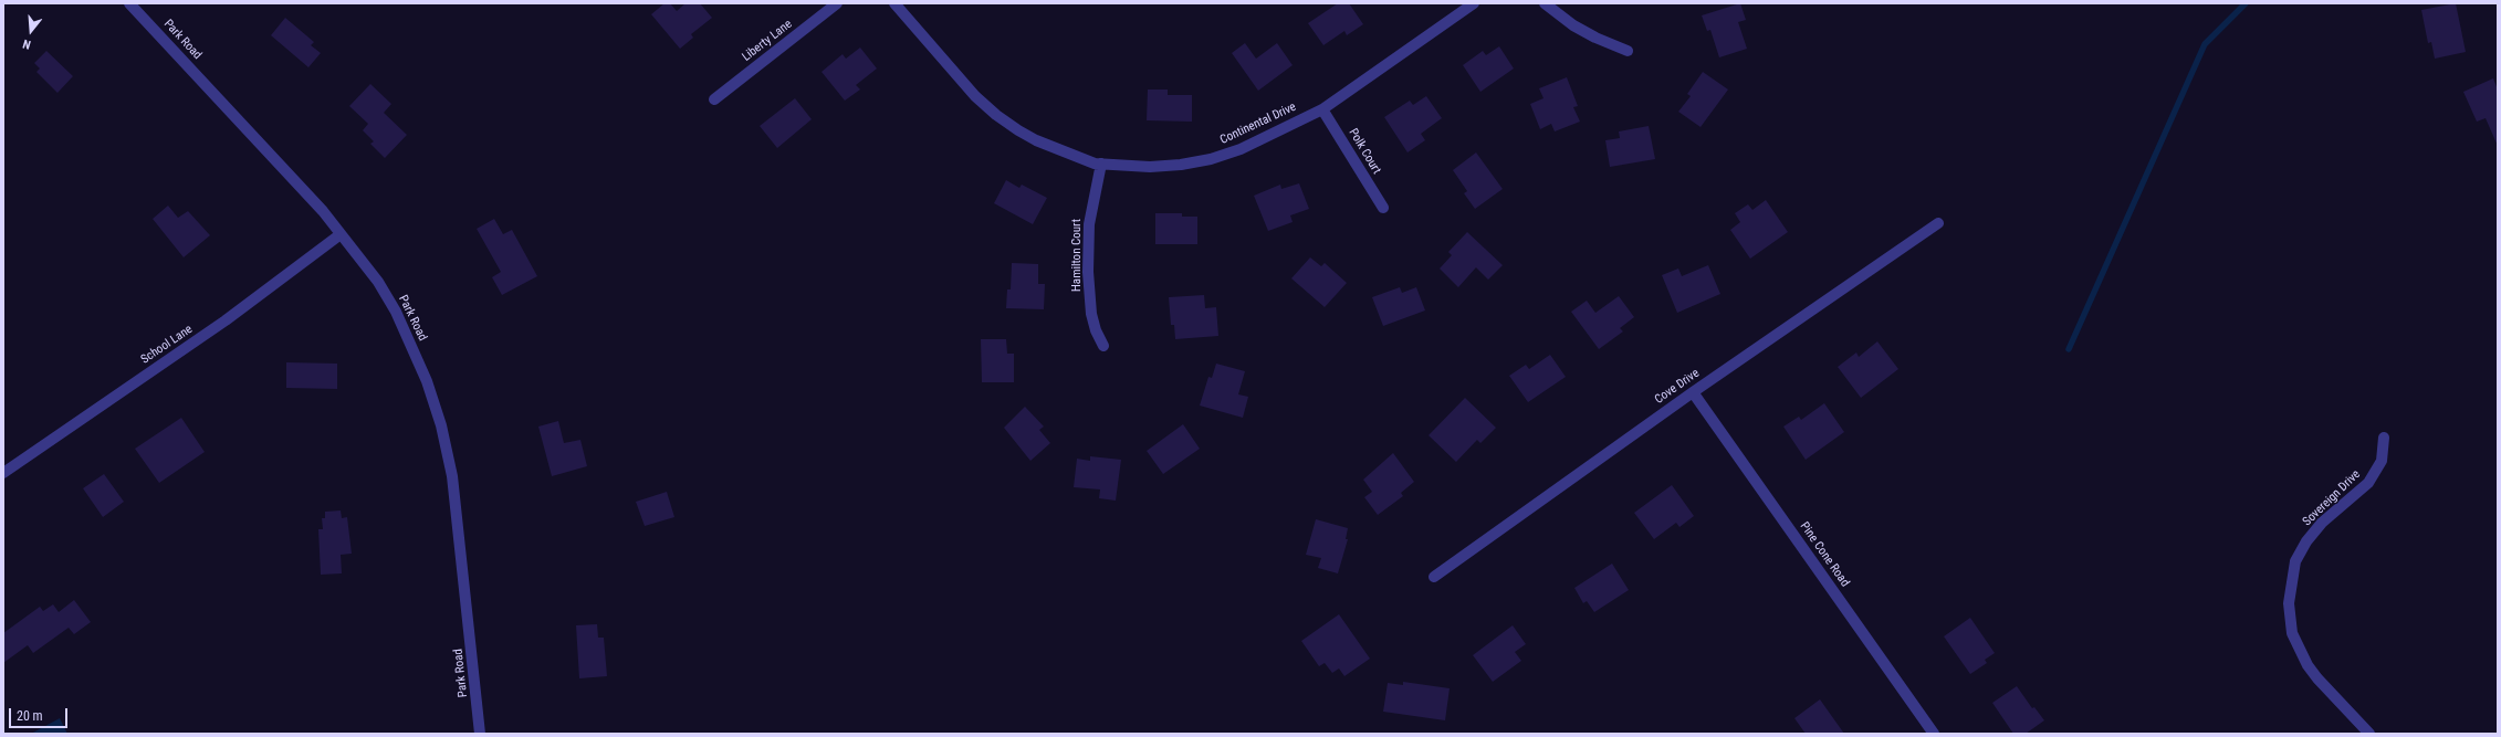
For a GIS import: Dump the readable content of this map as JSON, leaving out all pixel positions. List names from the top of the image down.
{
  "streets": {
    "street": [
      "Park Road",
      "Liberty Lane",
      "Continental Drive",
      "Polk Court",
      "Hamilton Court",
      "School Lane",
      "Cove Drive",
      "Sovereign Drive",
      "Pine Cone Road"
    ]
  },
  "crossings": [
    ["Park Road", "School Lane"],
    ["Continental Drive", "Polk Court"],
    ["Continental Drive", "Hamilton Court"],
    ["Cove Drive", "Pine Cone Road"]
  ],
  "scale_bar": "20 m",
  "north": "bottom"
}
